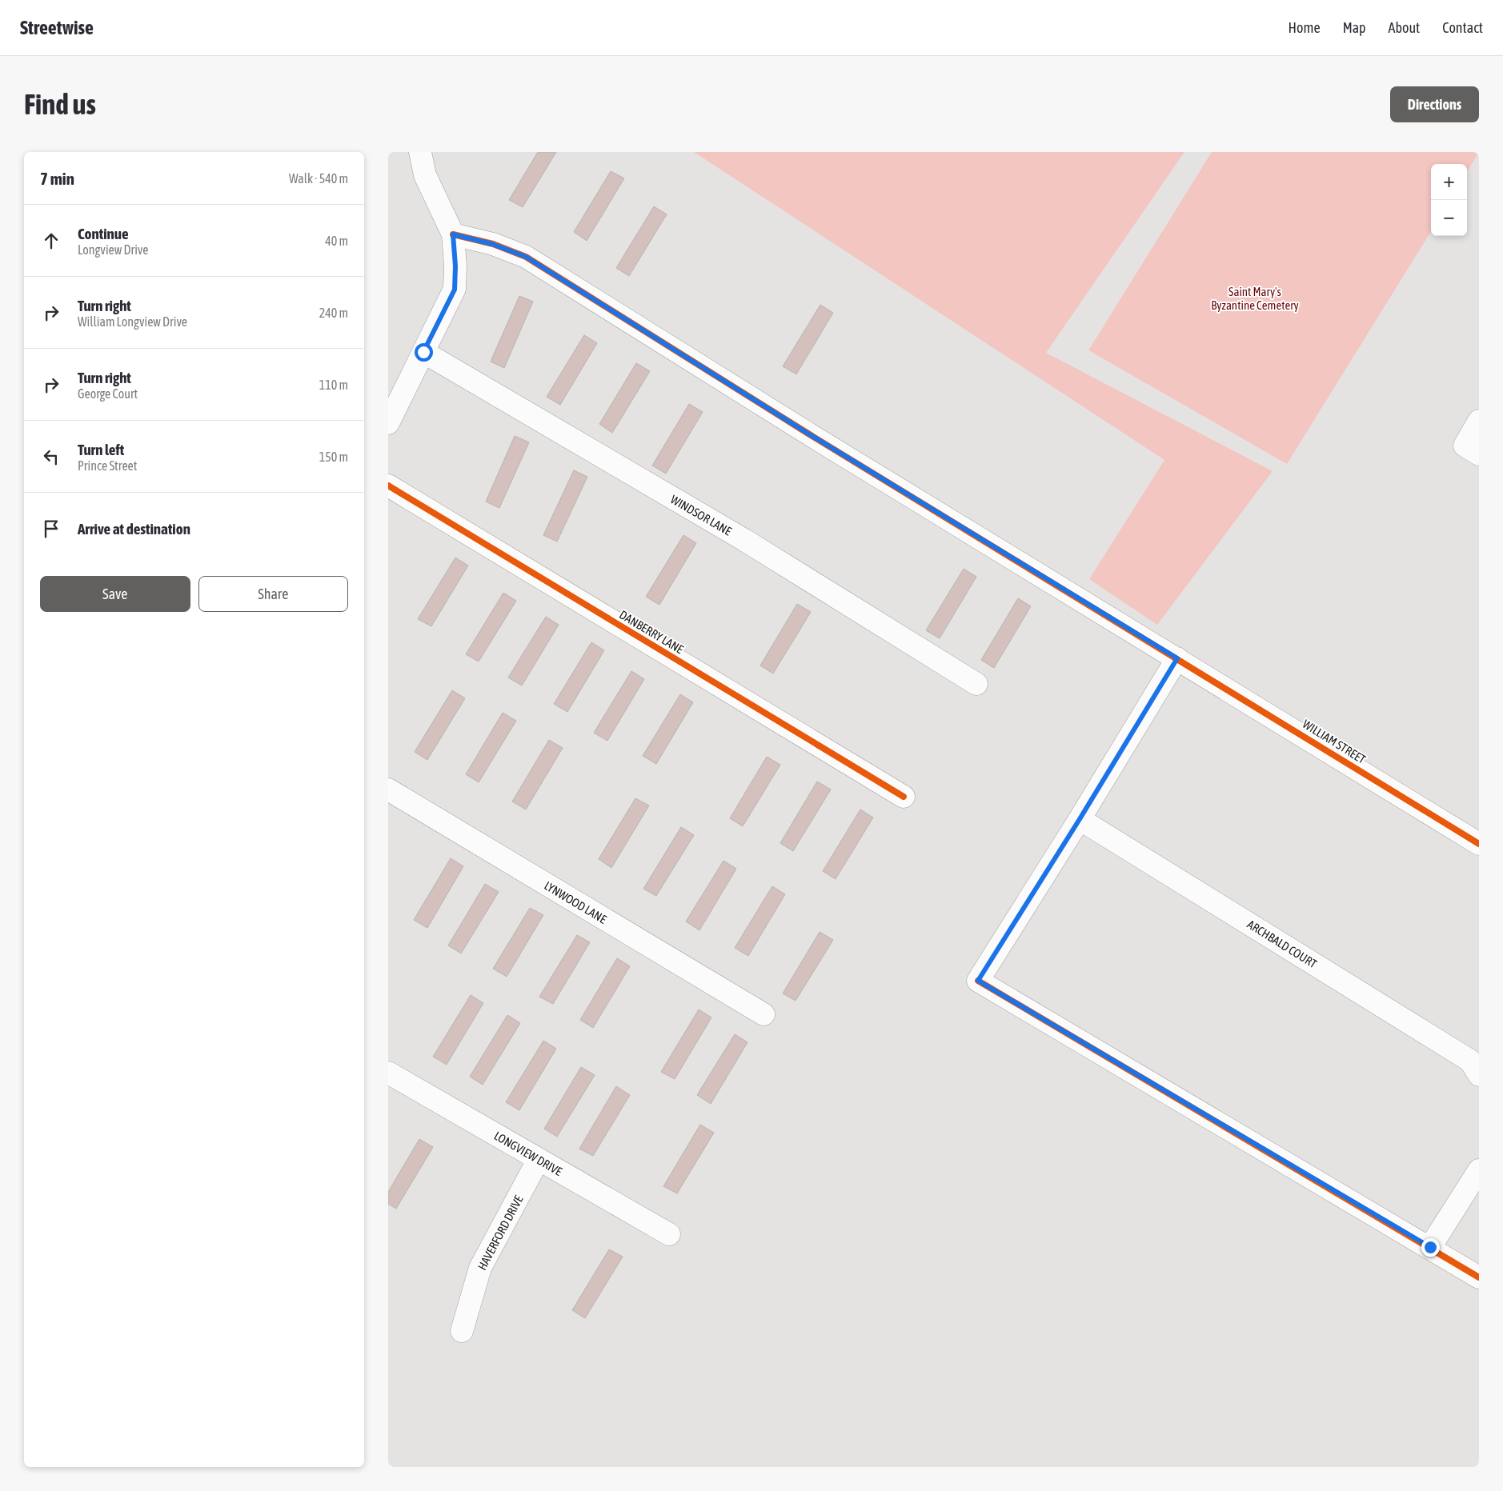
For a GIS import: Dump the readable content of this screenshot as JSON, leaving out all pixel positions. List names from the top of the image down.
{
  "streets": {
    "street": [
      "WINDSOR LANE",
      "DANBERRY LANE",
      "WILLIAM STREET",
      "LYNWOOD LANE",
      "ARCHBALD COURT",
      "LONGVIEW DRIVE",
      "HAVERFORD DRIVE"
    ]
  },
  "crossings": [
    ["LONGVIEW DRIVE", "HAVERFORD DRIVE"]
  ],
  "parks": ["Saint Mary's Byzantine Cemetery"],
  "page": {
    "header": "Streetwise",
    "nav": [
      "Home",
      "Map",
      "About",
      "Contact"
    ],
    "buttons": [
      "Directions",
      ["Save", "Share"]
    ],
    "title": "Find us",
    "heading": ["7 min", "Walk · 540 m"],
    "map_buttons": ["+", "−"],
    "list": [
      ["Continue", "Longview Drive", "40 m"],
      ["Turn right", "William Longview Drive", "240 m"],
      ["Turn right", "George Court", "110 m"],
      ["Turn left", "Prince Street", "150 m"],
      "Arrive at destination"
    ]
  }
}
